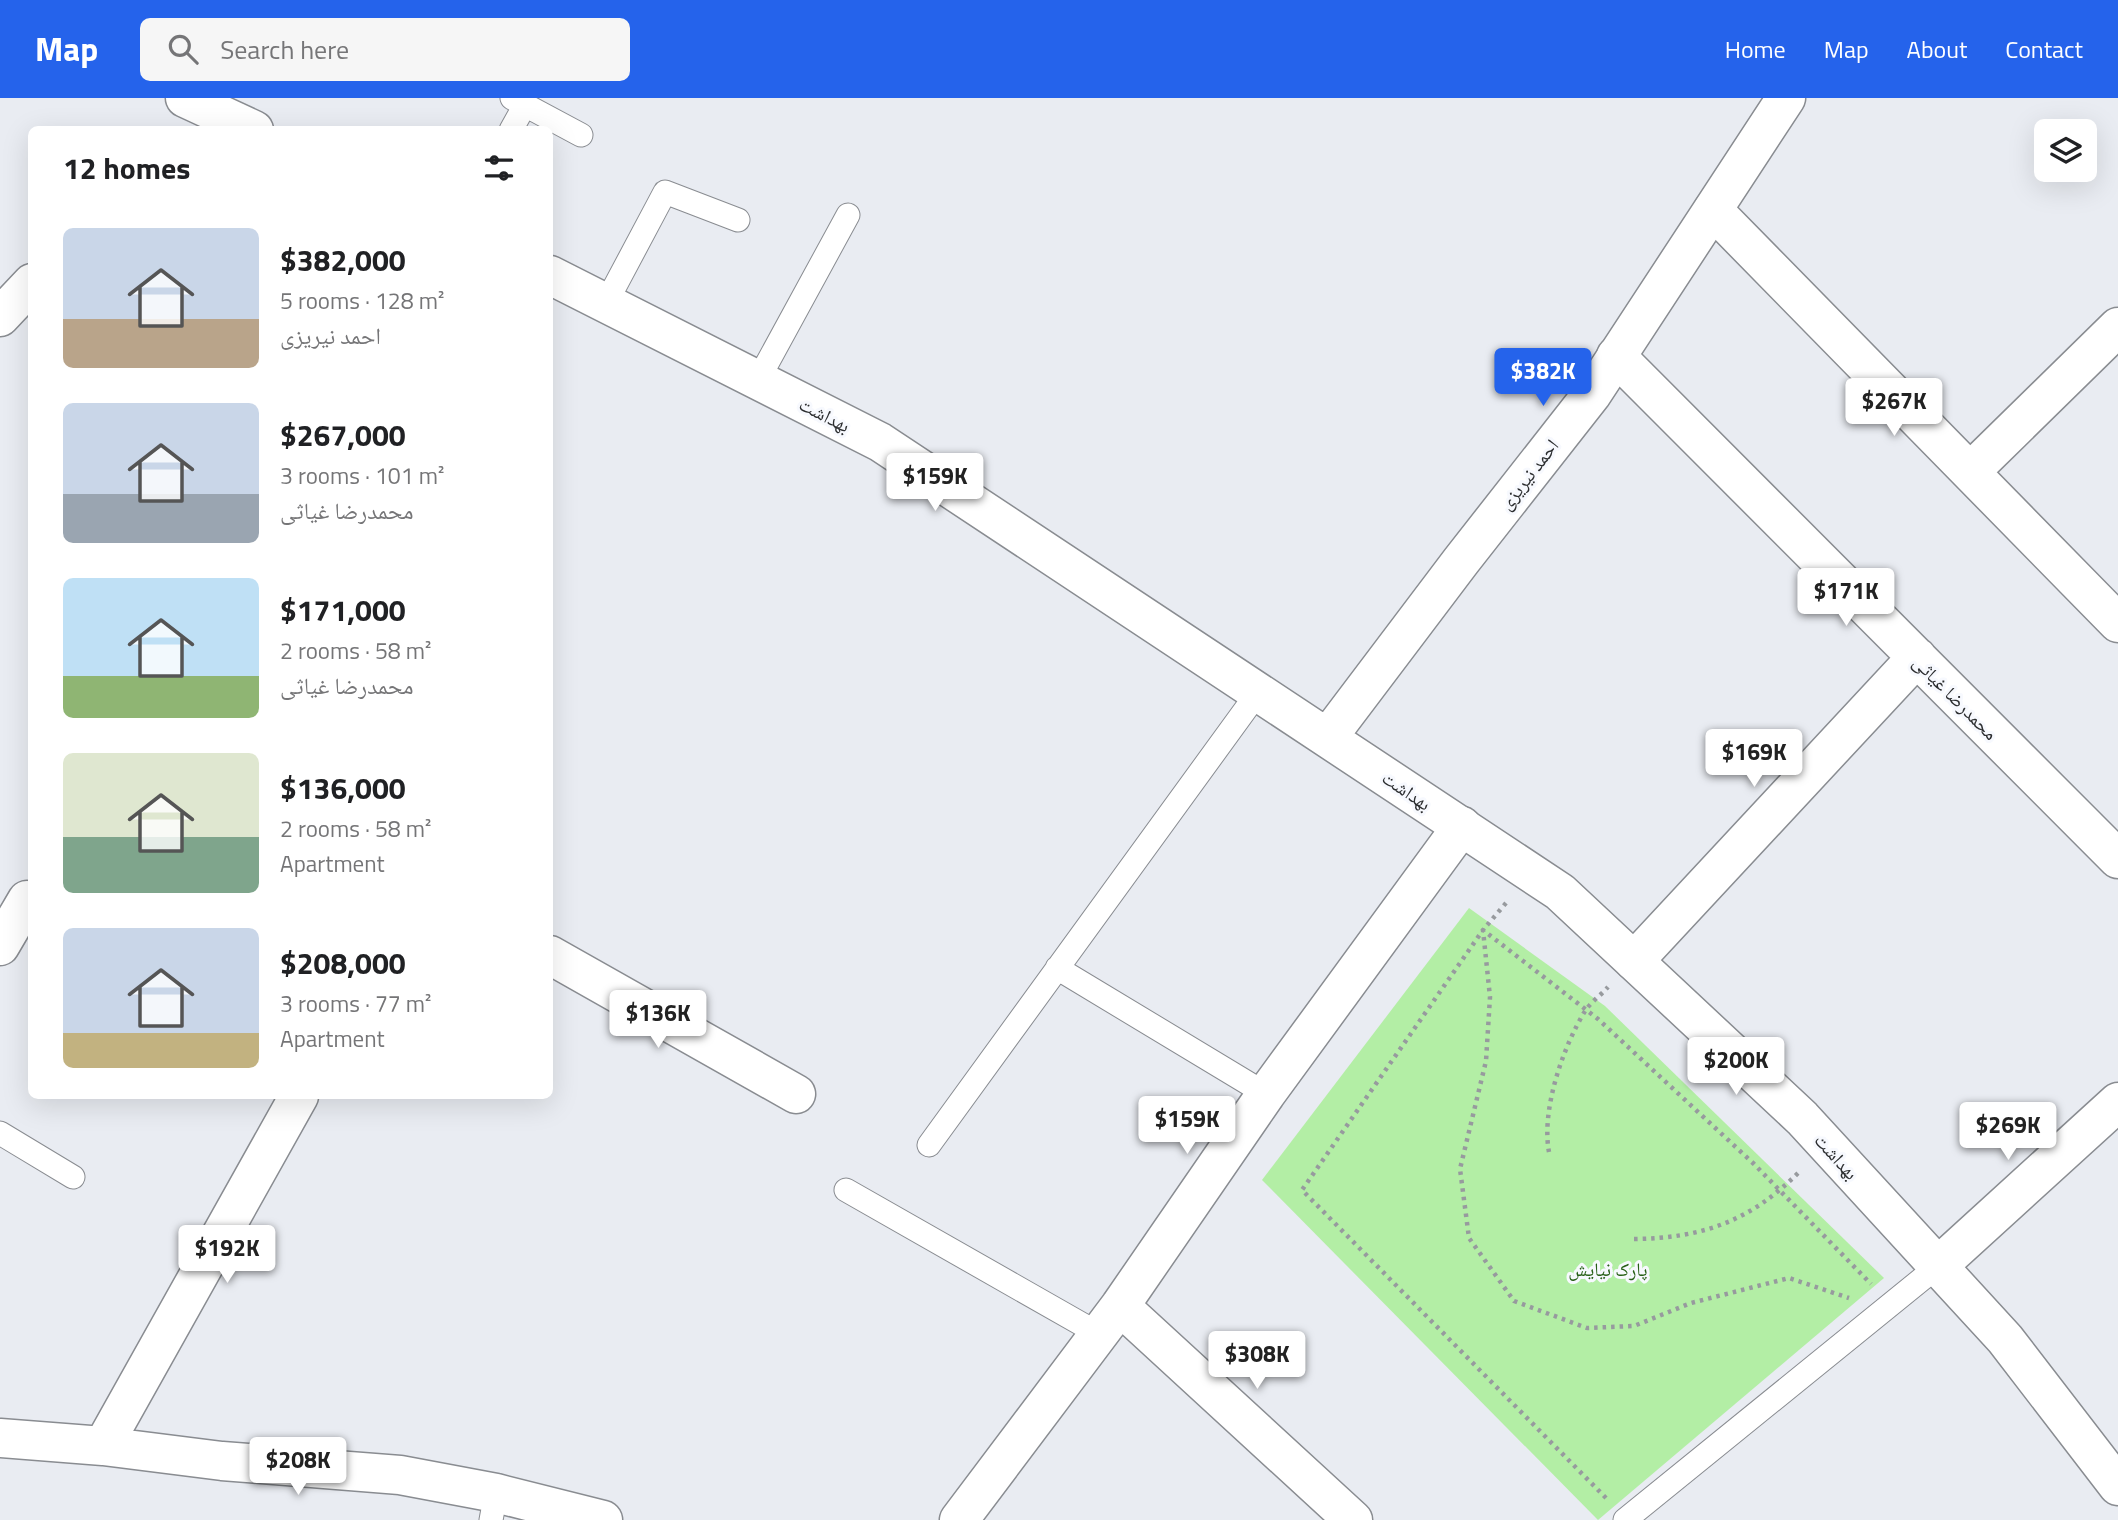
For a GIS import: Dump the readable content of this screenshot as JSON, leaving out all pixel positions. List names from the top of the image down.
{
  "streets": {
    "street": ["بهداشت", "احمد نیریزی", "محمدرضا غیاثی"]
  },
  "crossings": [
    ["بهداشت", "احمد نیریزی"],
    ["احمد نیریزی", "محمدرضا غیاثی"]
  ],
  "parks": ["پارک نیایش"],
  "page": {
    "header": "Map",
    "search": "Search here",
    "nav": [
      "Home",
      "Map",
      "About",
      "Contact"
    ],
    "heading": "12 homes",
    "list": [
      {
        "name": "$382,000",
        "note": "5 rooms · 128 m² · احمد نیریزی"
      },
      {
        "name": "$267,000",
        "note": "3 rooms · 101 m² · محمدرضا غیاثی"
      },
      {
        "name": "$171,000",
        "note": "2 rooms · 58 m² · محمدرضا غیاثی"
      },
      {
        "name": "$136,000",
        "note": "2 rooms · 58 m² · Apartment"
      },
      {
        "name": "$208,000",
        "note": "3 rooms · 77 m² · Apartment"
      }
    ],
    "price": [
      "$382K",
      "$267K",
      "$159K",
      "$171K",
      "$169K",
      "$136K",
      "$200K",
      "$159K",
      "$269K",
      "$192K",
      "$308K",
      "$208K"
    ]
  }
}
